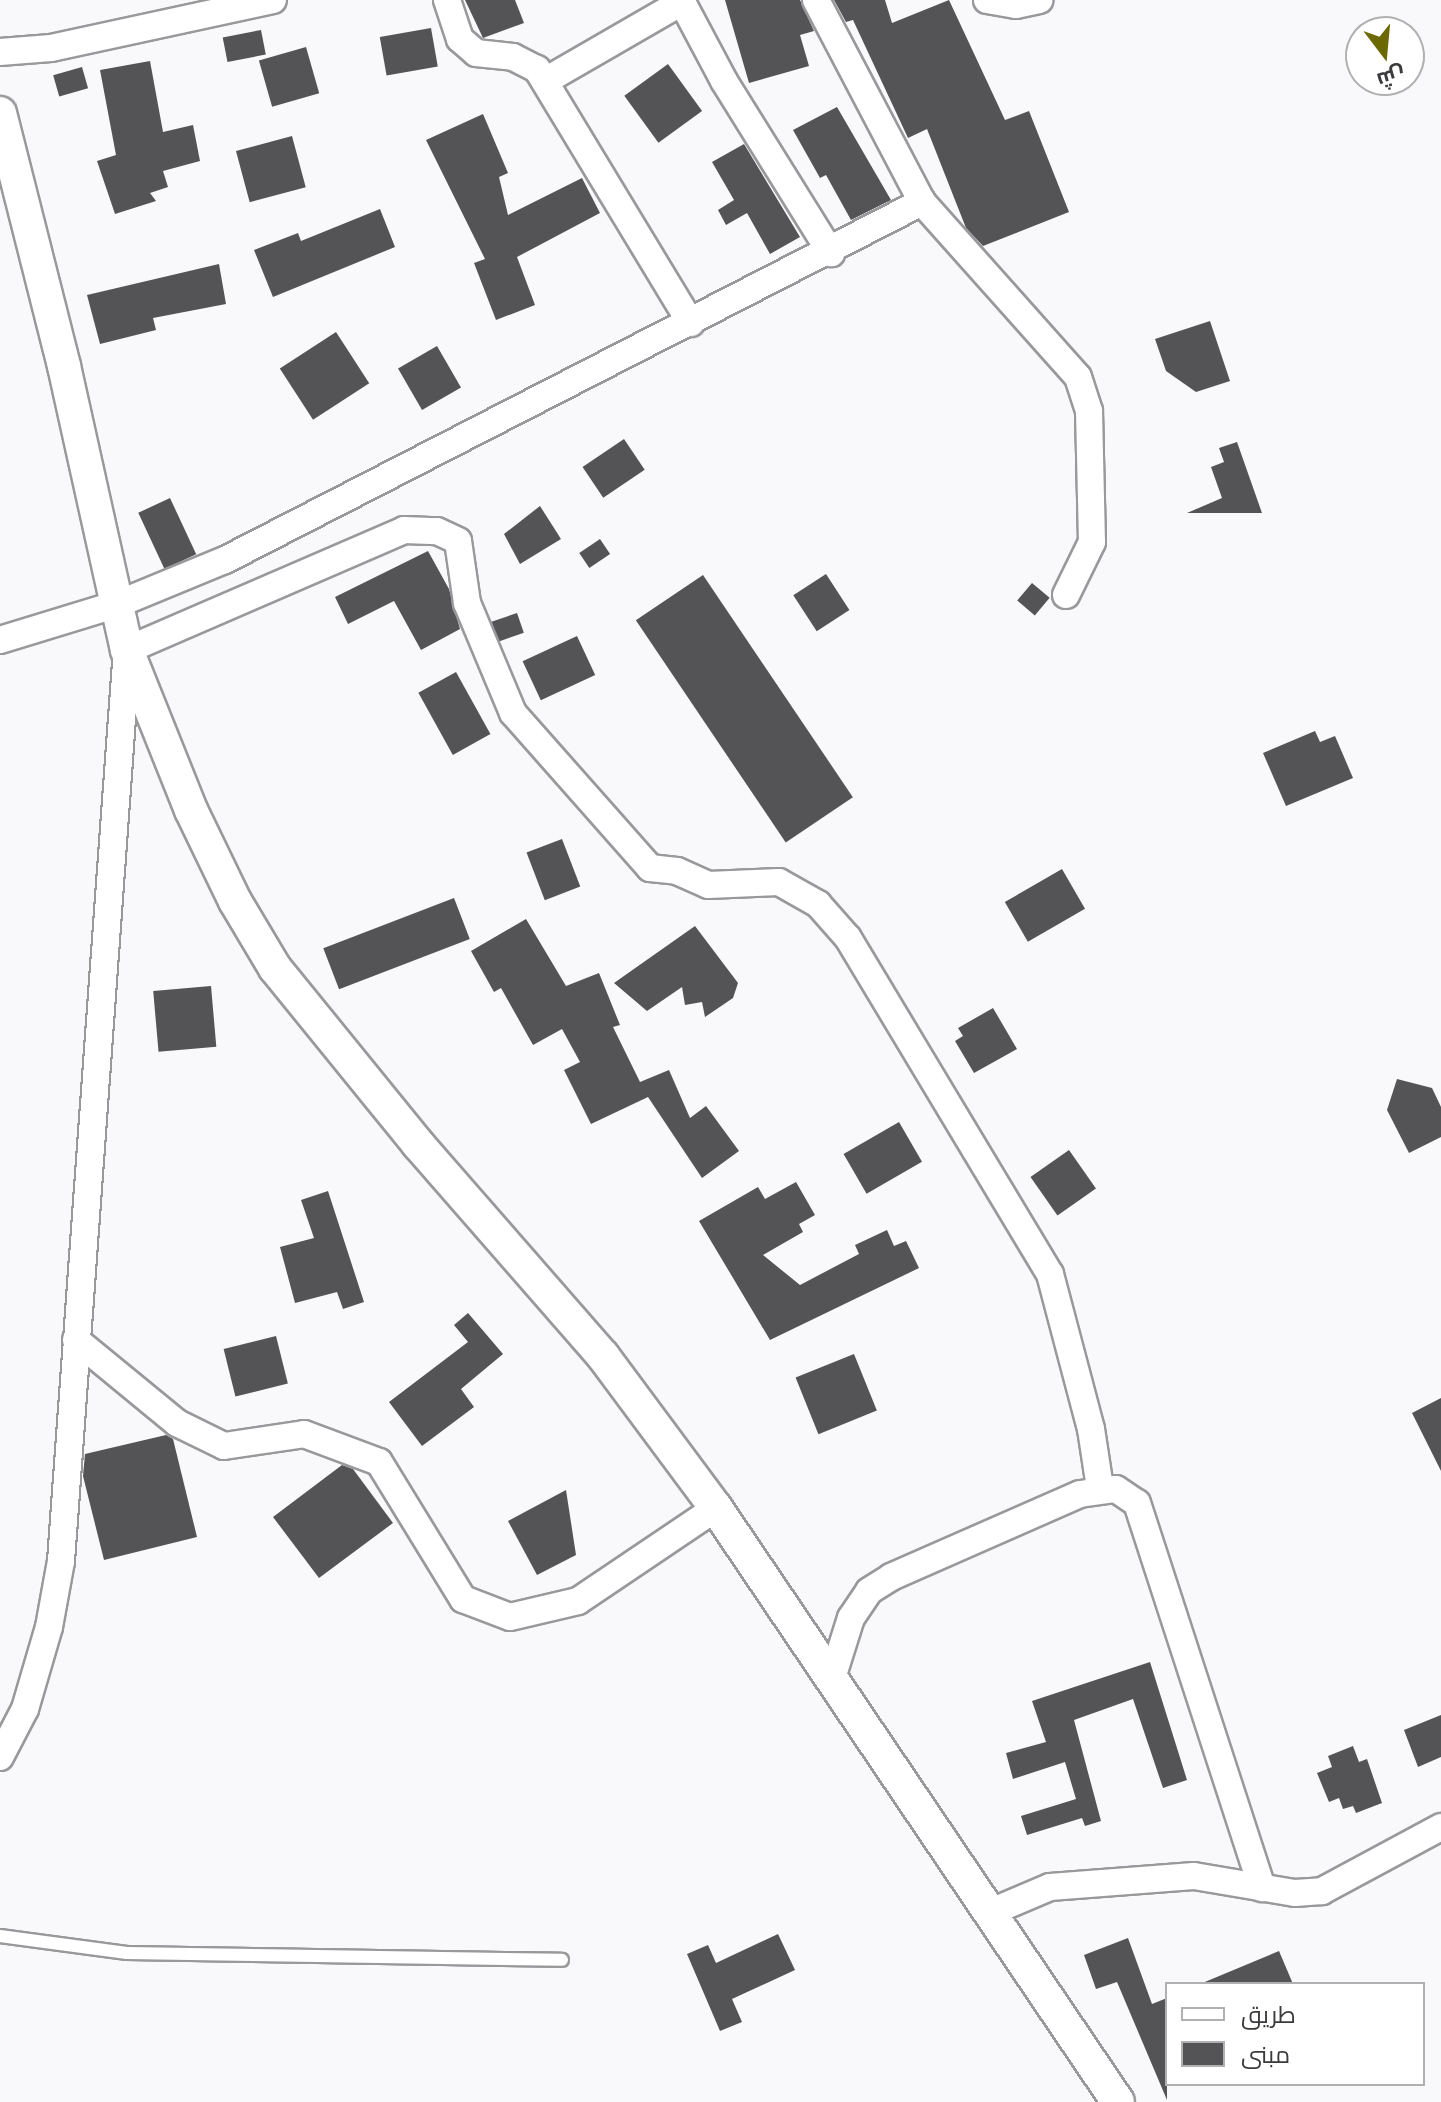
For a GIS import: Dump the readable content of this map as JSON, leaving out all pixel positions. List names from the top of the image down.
{
  "legend": ["طريق", "مبنى"],
  "north": "bottom"
}
